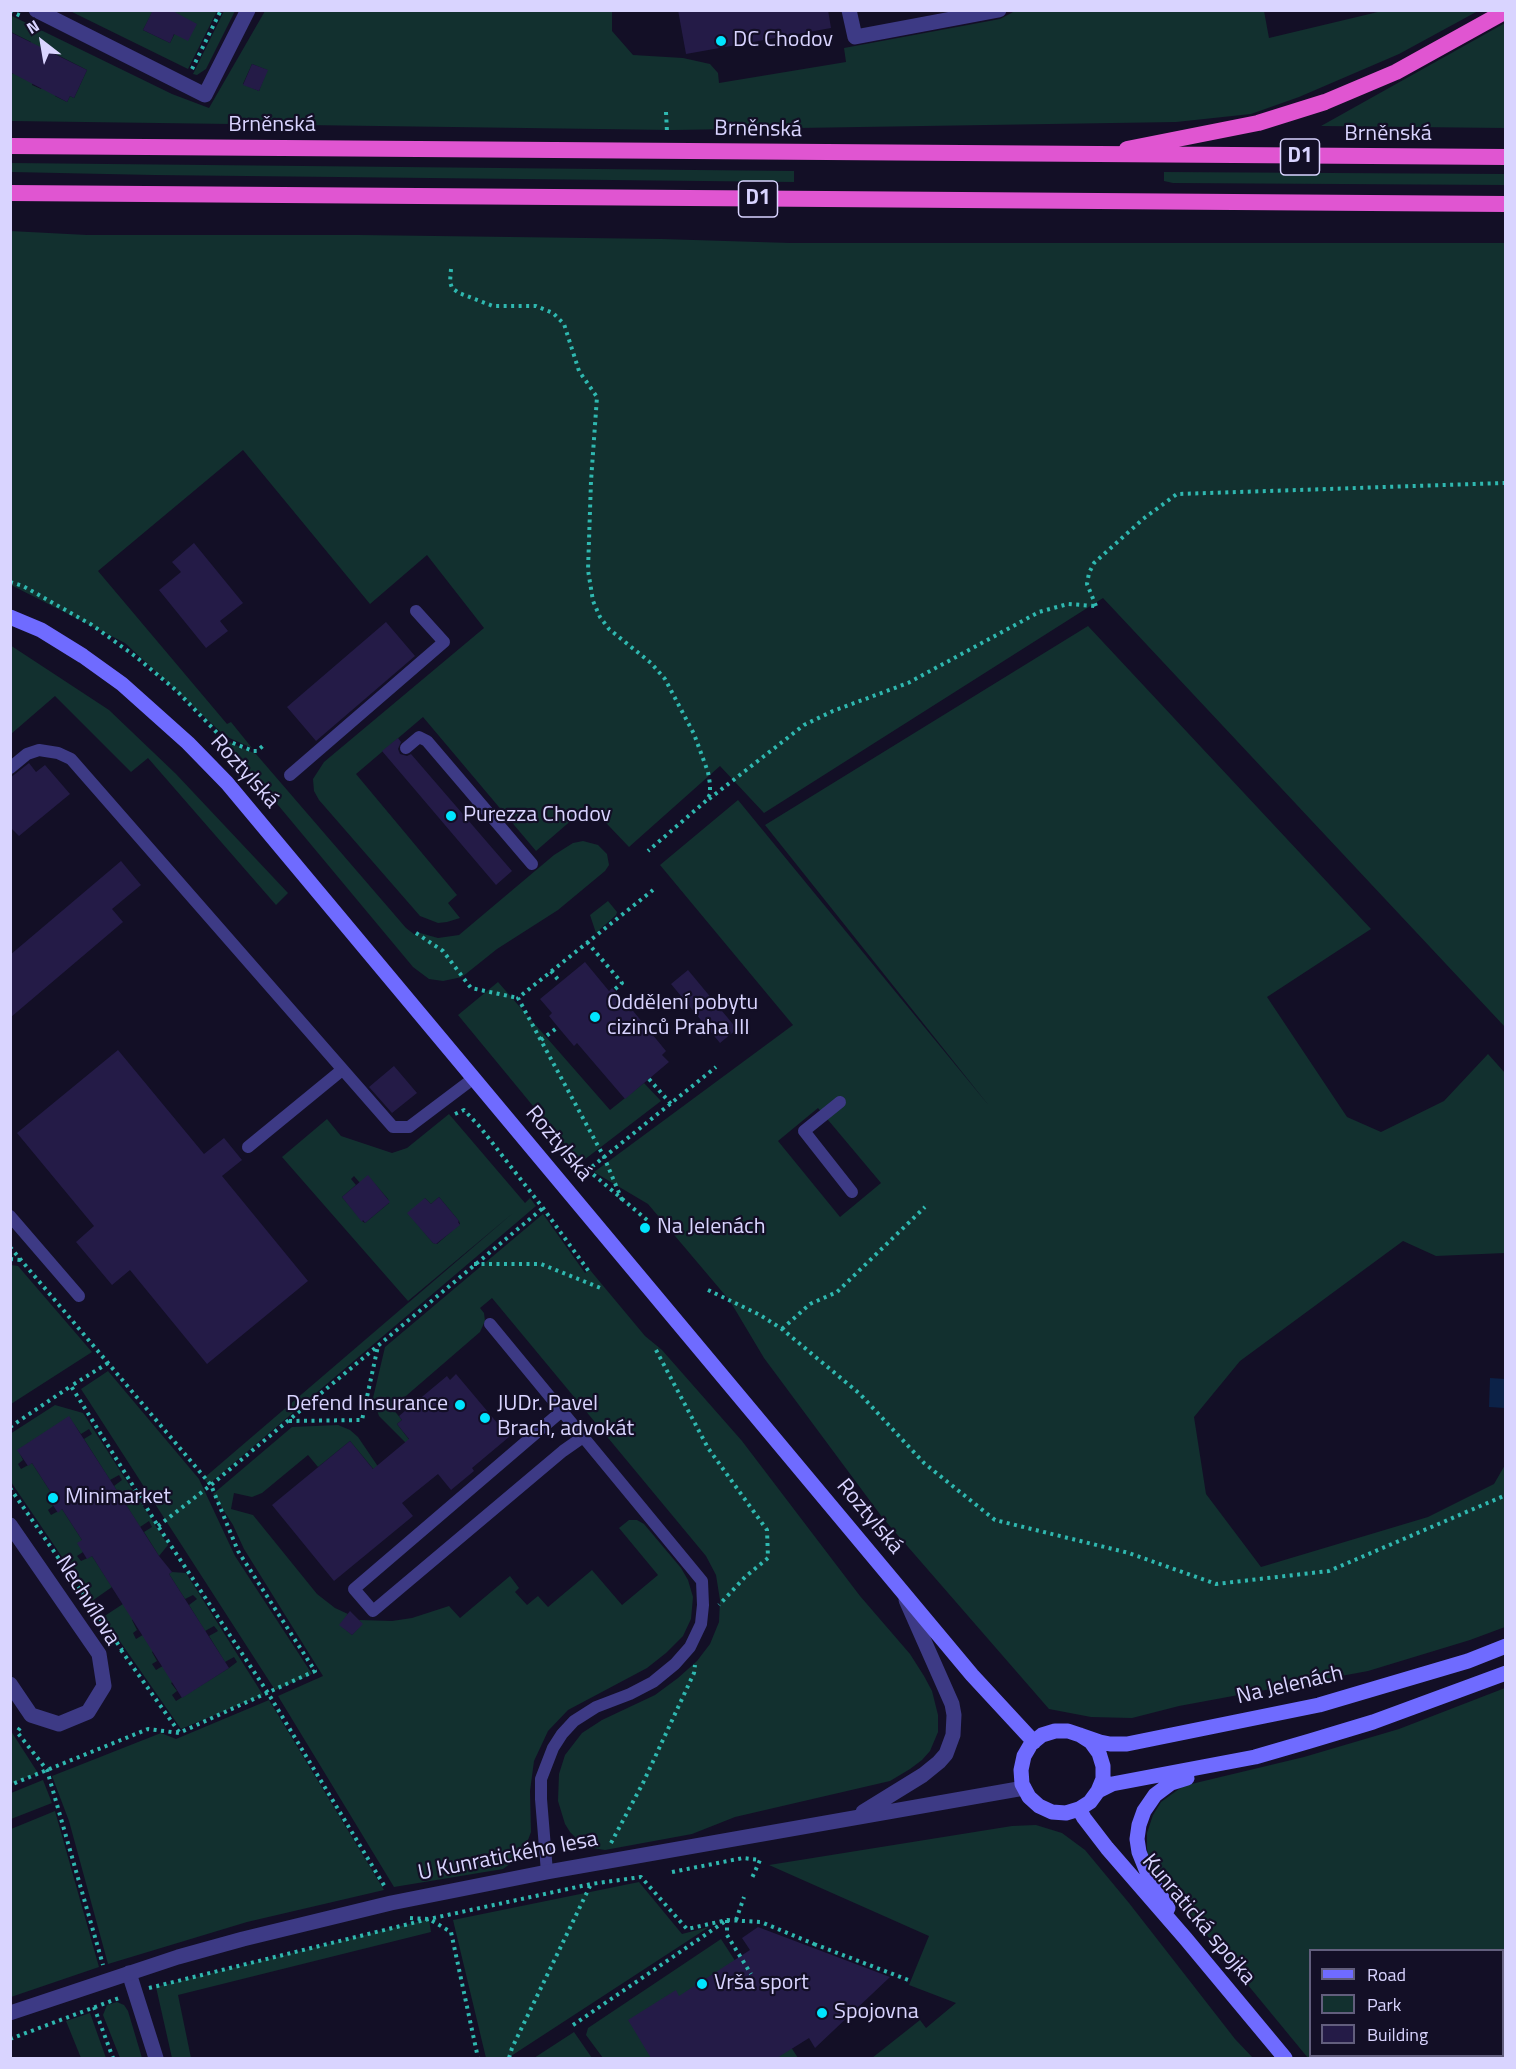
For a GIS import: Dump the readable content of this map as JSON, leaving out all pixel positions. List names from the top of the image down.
{
  "streets": {
    "highway": ["Brněnská", "D1"],
    "main road": ["Roztylská", "Na Jelenách", "Kunratická spojka"],
    "street": ["Nechvílova", "U Kunratického lesa"]
  },
  "crossings": [
    ["Roztylská", "Na Jelenách"],
    ["Roztylská", "U Kunratického lesa"],
    ["Roztylská", "Kunratická spojka"],
    ["Na Jelenách", "U Kunratického lesa"],
    ["Na Jelenách", "Kunratická spojka"],
    ["U Kunratického lesa", "Kunratická spojka"]
  ],
  "places": [
    "DC Chodov",
    "Purezza Chodov",
    "Oddělení pobytu cizinců Praha III",
    "Na Jelenách",
    "Defend Insurance",
    "JUDr. Pavel Brach, advokát",
    "Minimarket",
    "Vrša sport",
    "Spojovna"
  ],
  "legend": ["Road", "Park", "Building"],
  "north": "top left"
}
